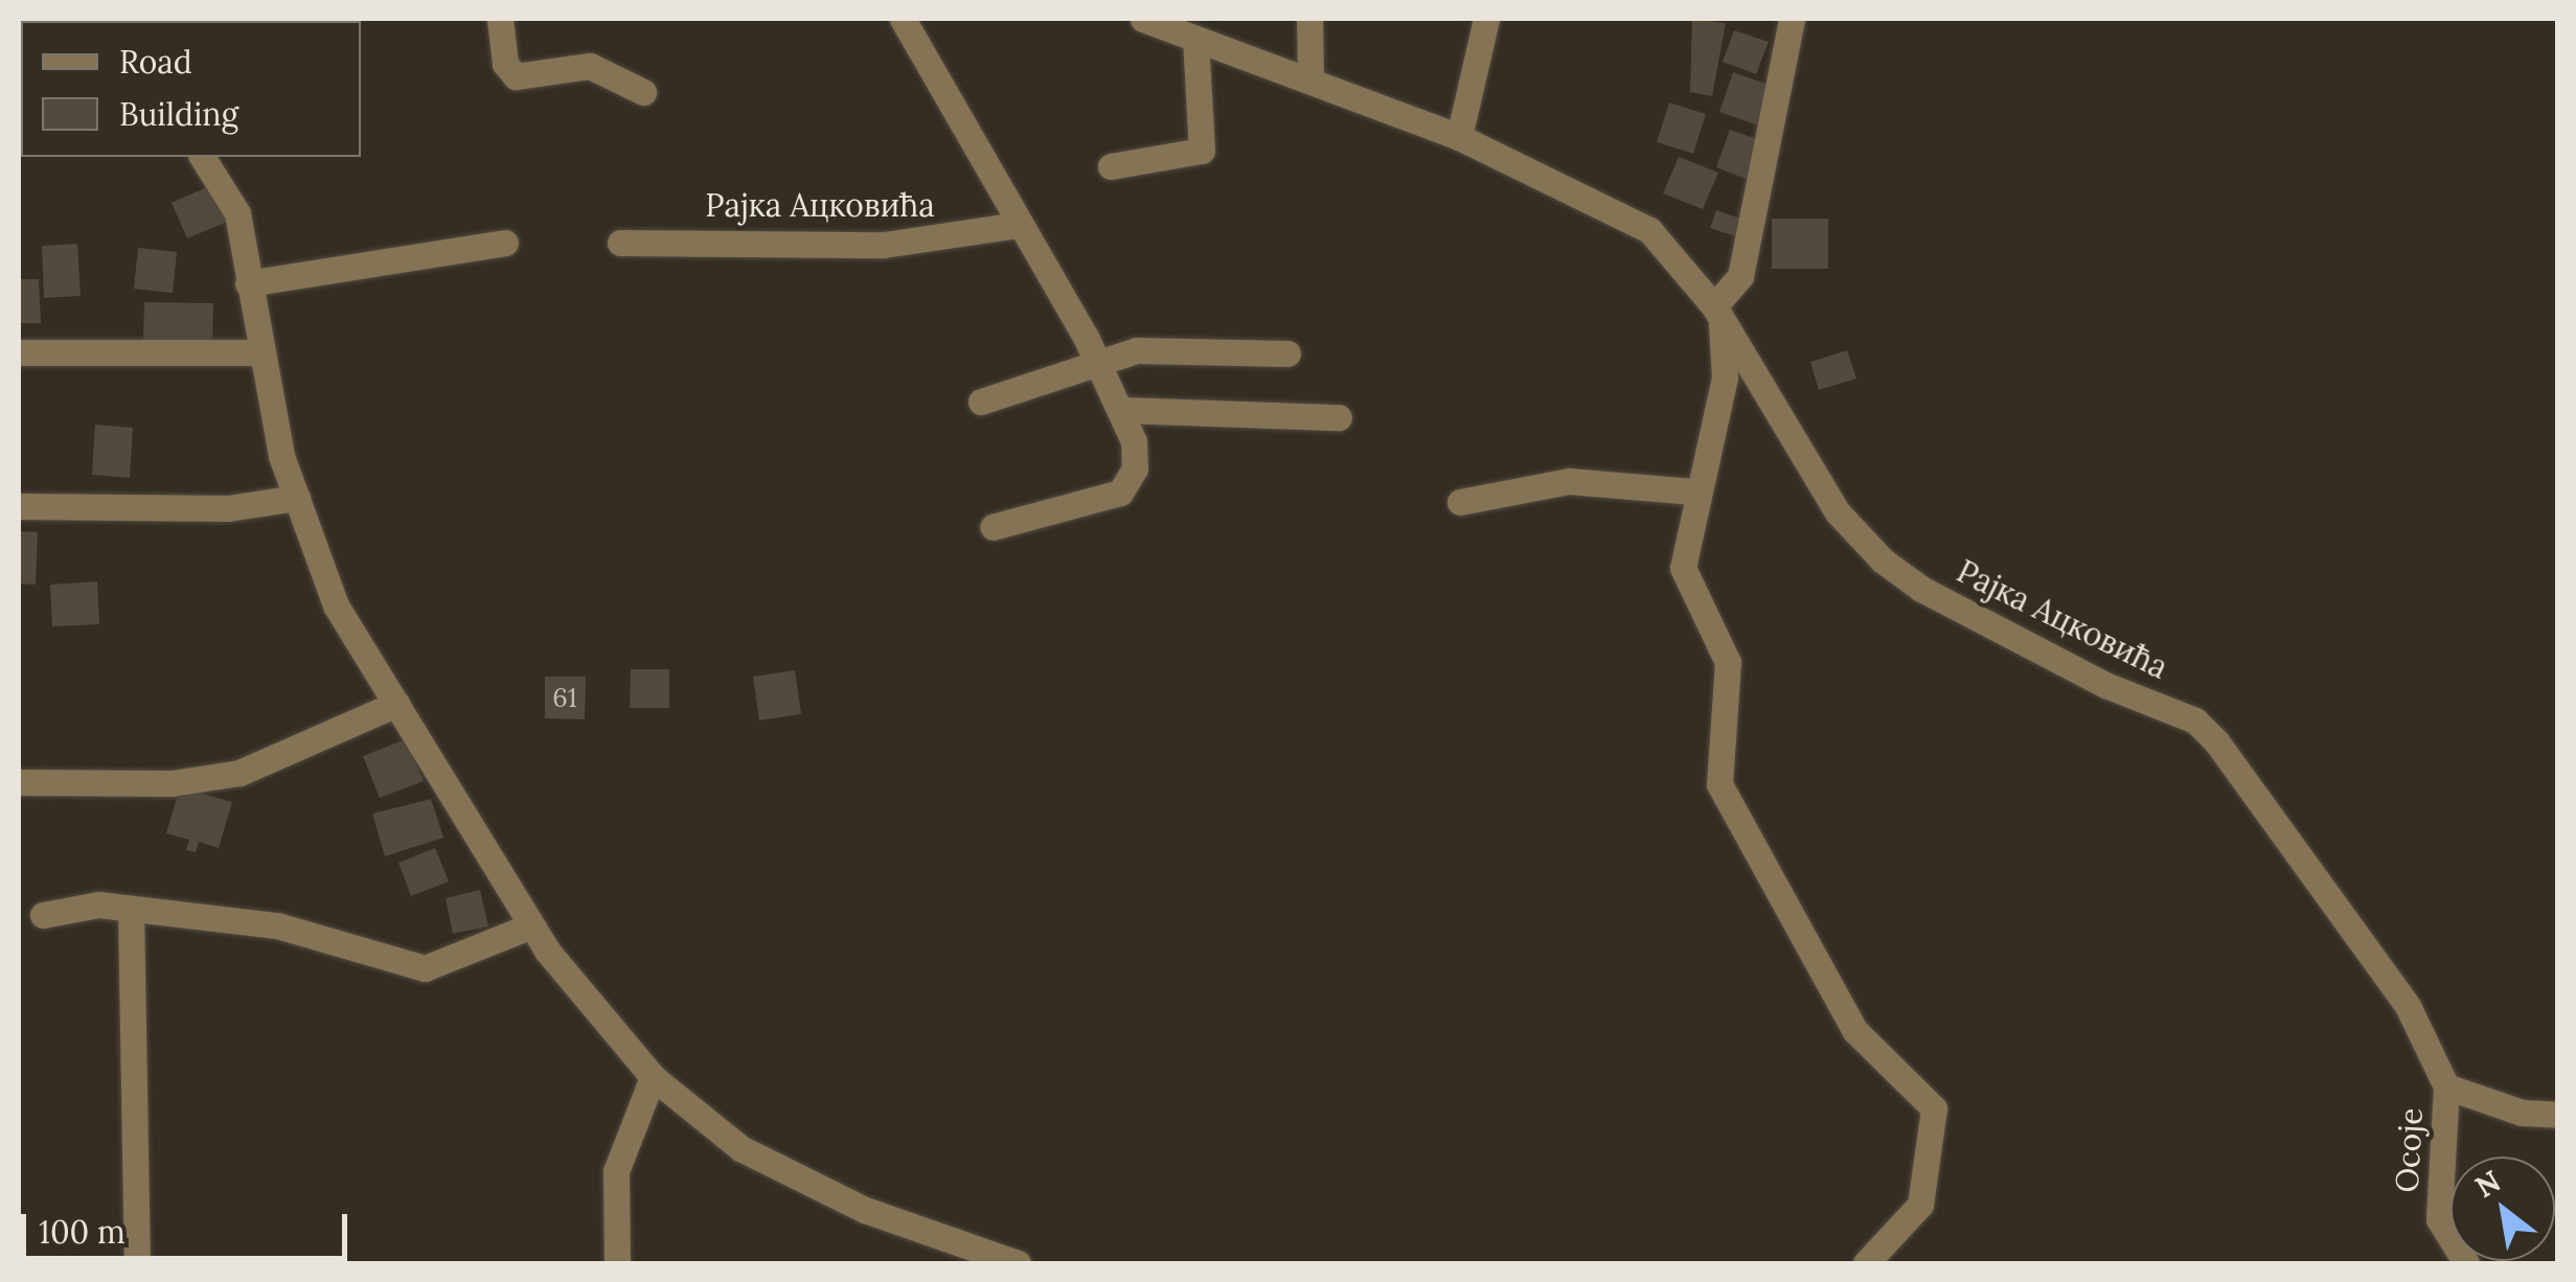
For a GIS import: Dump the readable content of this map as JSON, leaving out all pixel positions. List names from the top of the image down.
{
  "streets": {
    "street": ["Рајка Ацковића", "Осоје"]
  },
  "crossings": [
    ["Рајка Ацковића", "Осоје"]
  ],
  "house_numbers": ["61"],
  "legend": ["Road", "Building"],
  "scale_bar": "100 m",
  "north": "top left"
}
